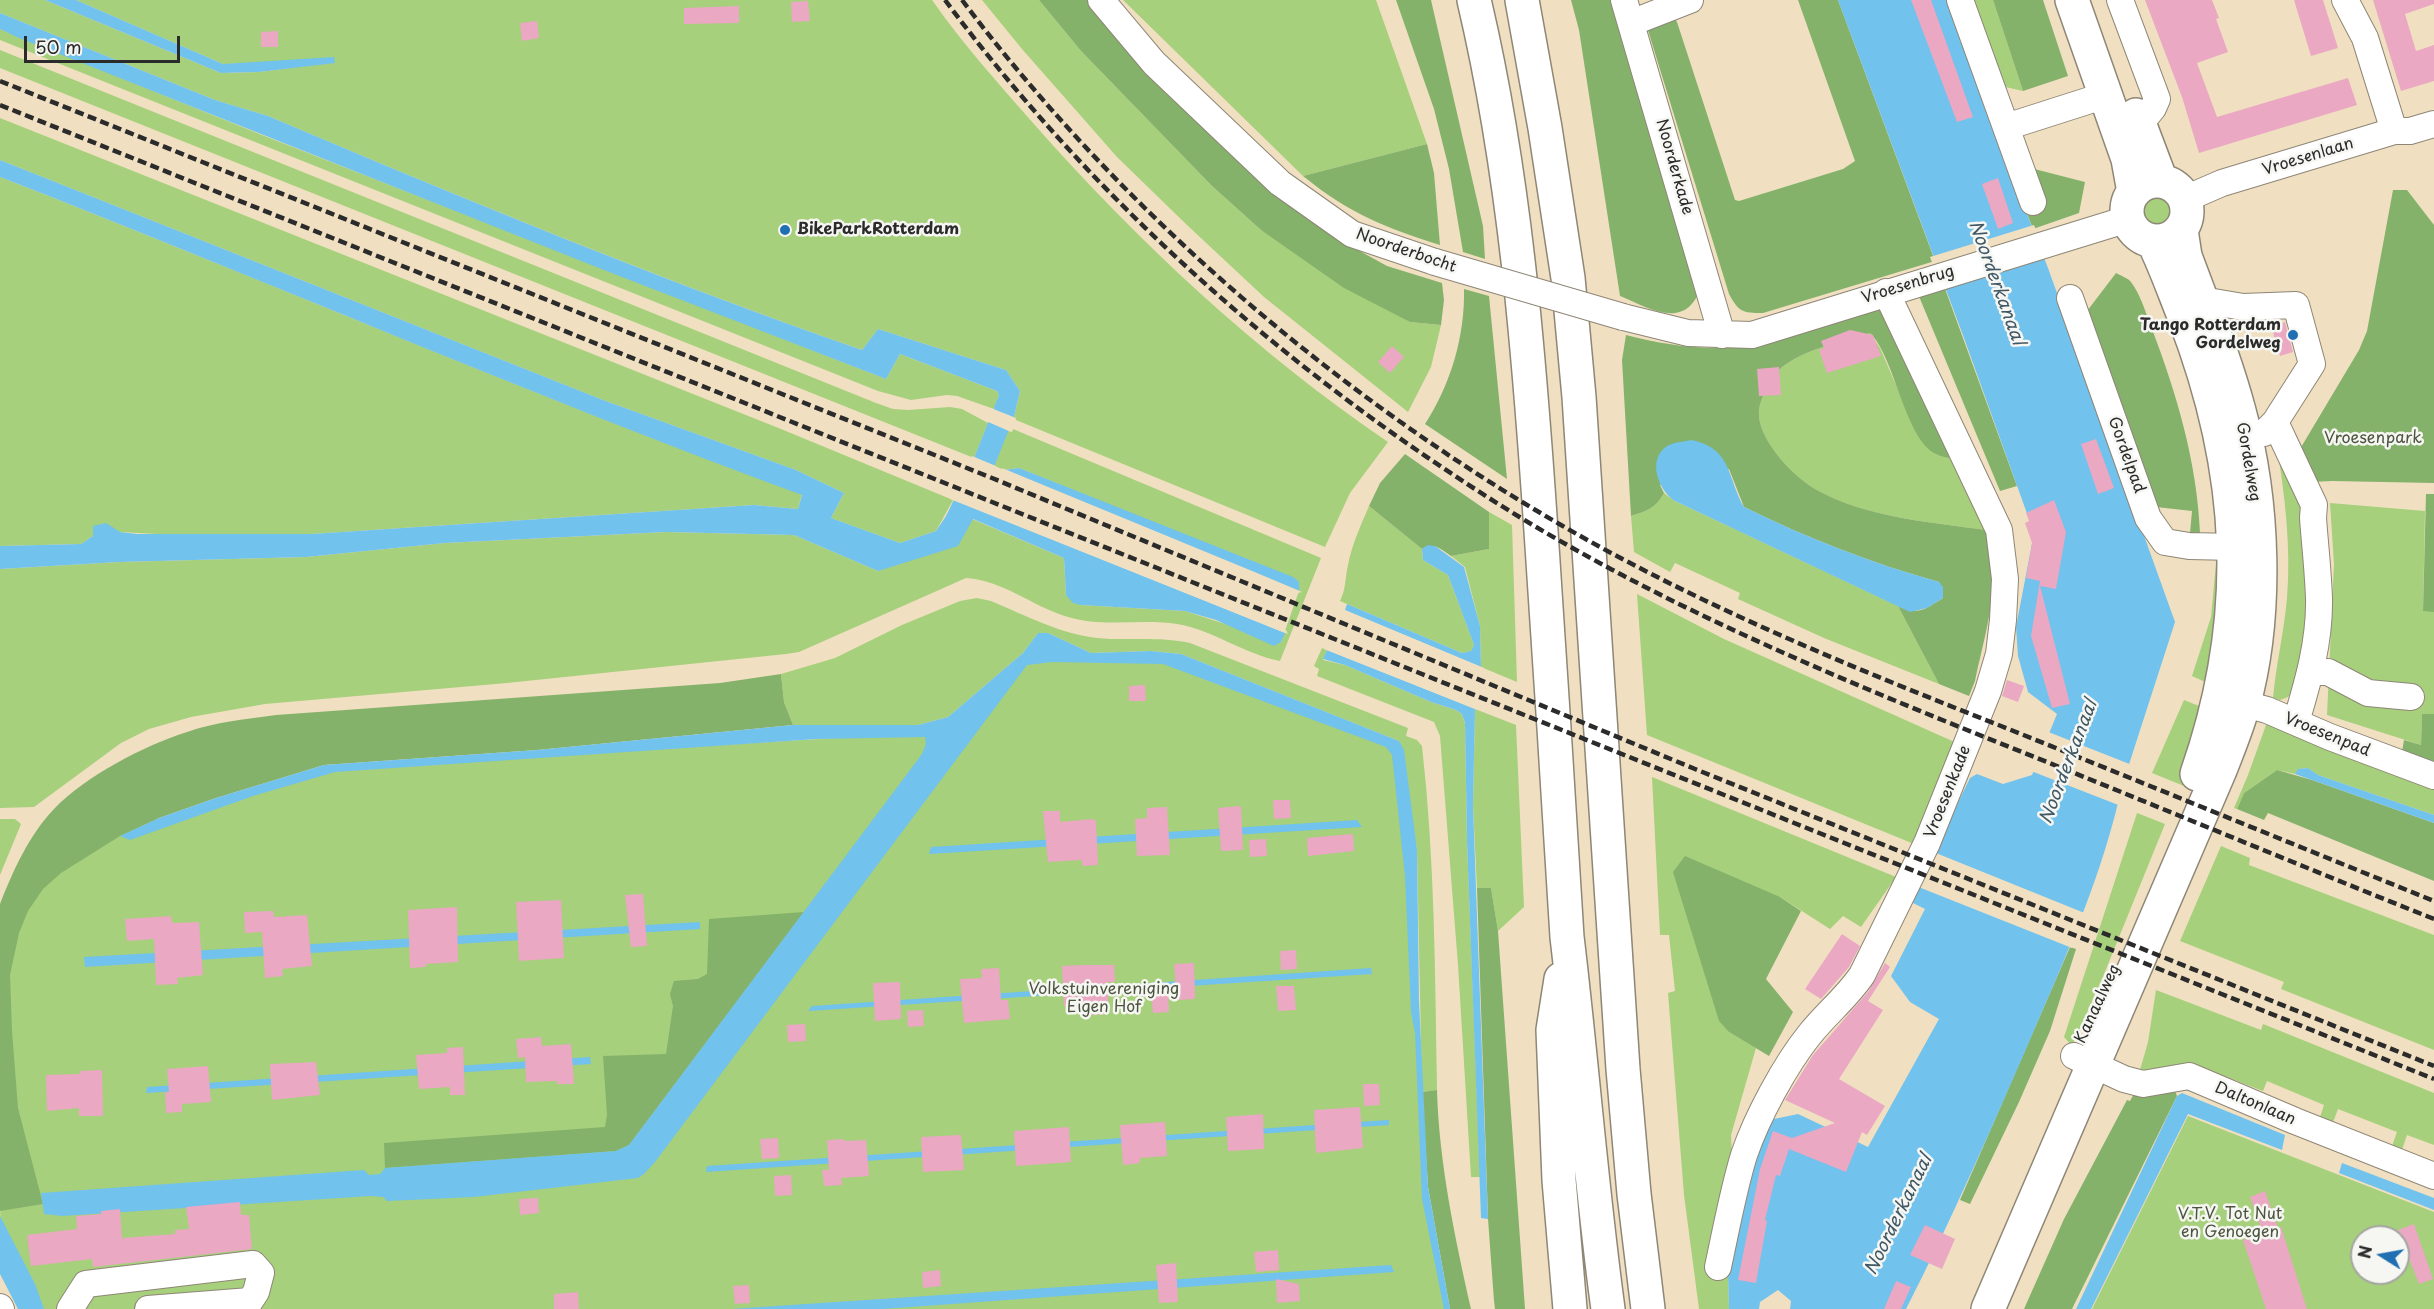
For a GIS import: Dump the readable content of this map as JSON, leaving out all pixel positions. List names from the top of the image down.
{
  "streets": {
    "main road": ["Gordelweg", "Kanaalweg"],
    "street": [
      "Vroesenlaan",
      "Noorderkade",
      "Noorderbocht",
      "Vroesenbrug",
      "Gordelpad",
      "Vroesenpad",
      "Vroesenkade",
      "Daltonlaan"
    ]
  },
  "crossings": [
    ["Vroesenlaan", "Vroesenbrug"],
    ["Vroesenlaan", "Gordelweg"],
    ["Noorderkade", "Noorderbocht"],
    ["Noorderkade", "Vroesenbrug"],
    ["Noorderbocht", "Vroesenbrug"],
    ["Vroesenbrug", "Gordelweg"],
    ["Vroesenbrug", "Vroesenkade"],
    ["Gordelpad", "Gordelweg"],
    ["Gordelweg", "Vroesenpad"],
    ["Gordelweg", "Kanaalweg"],
    ["Vroesenpad", "Kanaalweg"],
    ["Kanaalweg", "Daltonlaan"]
  ],
  "water": ["Noorderkanaal"],
  "parks": ["Vroesenpark", "Volkstuinvereniging Eigen Hof", "V.T.V. Tot Nut en Genoegen"],
  "places": ["BikeParkRotterdam", "Tango Rotterdam Gordelweg"],
  "scale_bar": "50 m",
  "north": "left"
}
